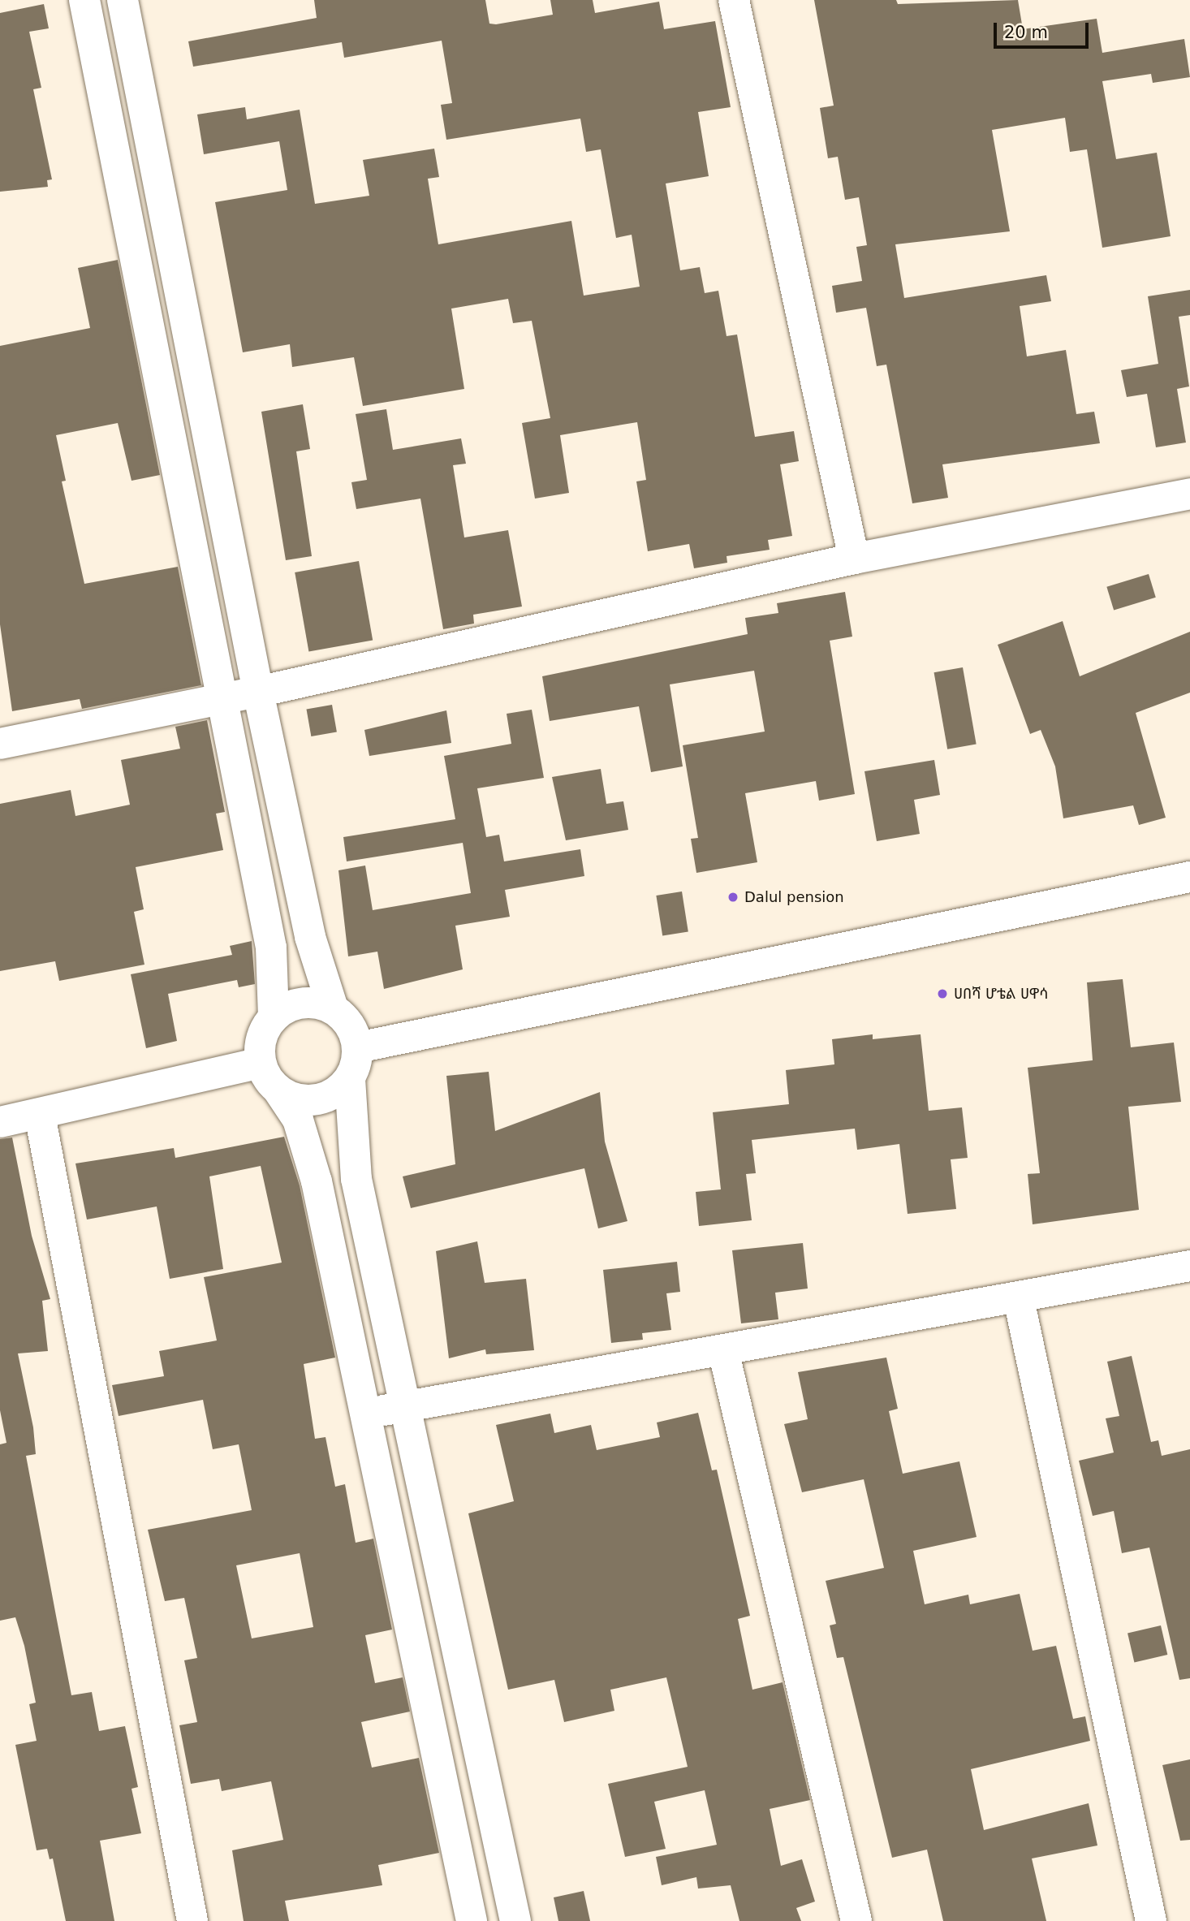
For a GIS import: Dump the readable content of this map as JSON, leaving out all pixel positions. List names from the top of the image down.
{
  "places": ["Dalul pension", "ሀበሻ ሆቴል ሀዋሳ"],
  "scale_bar": "20 m"
}
